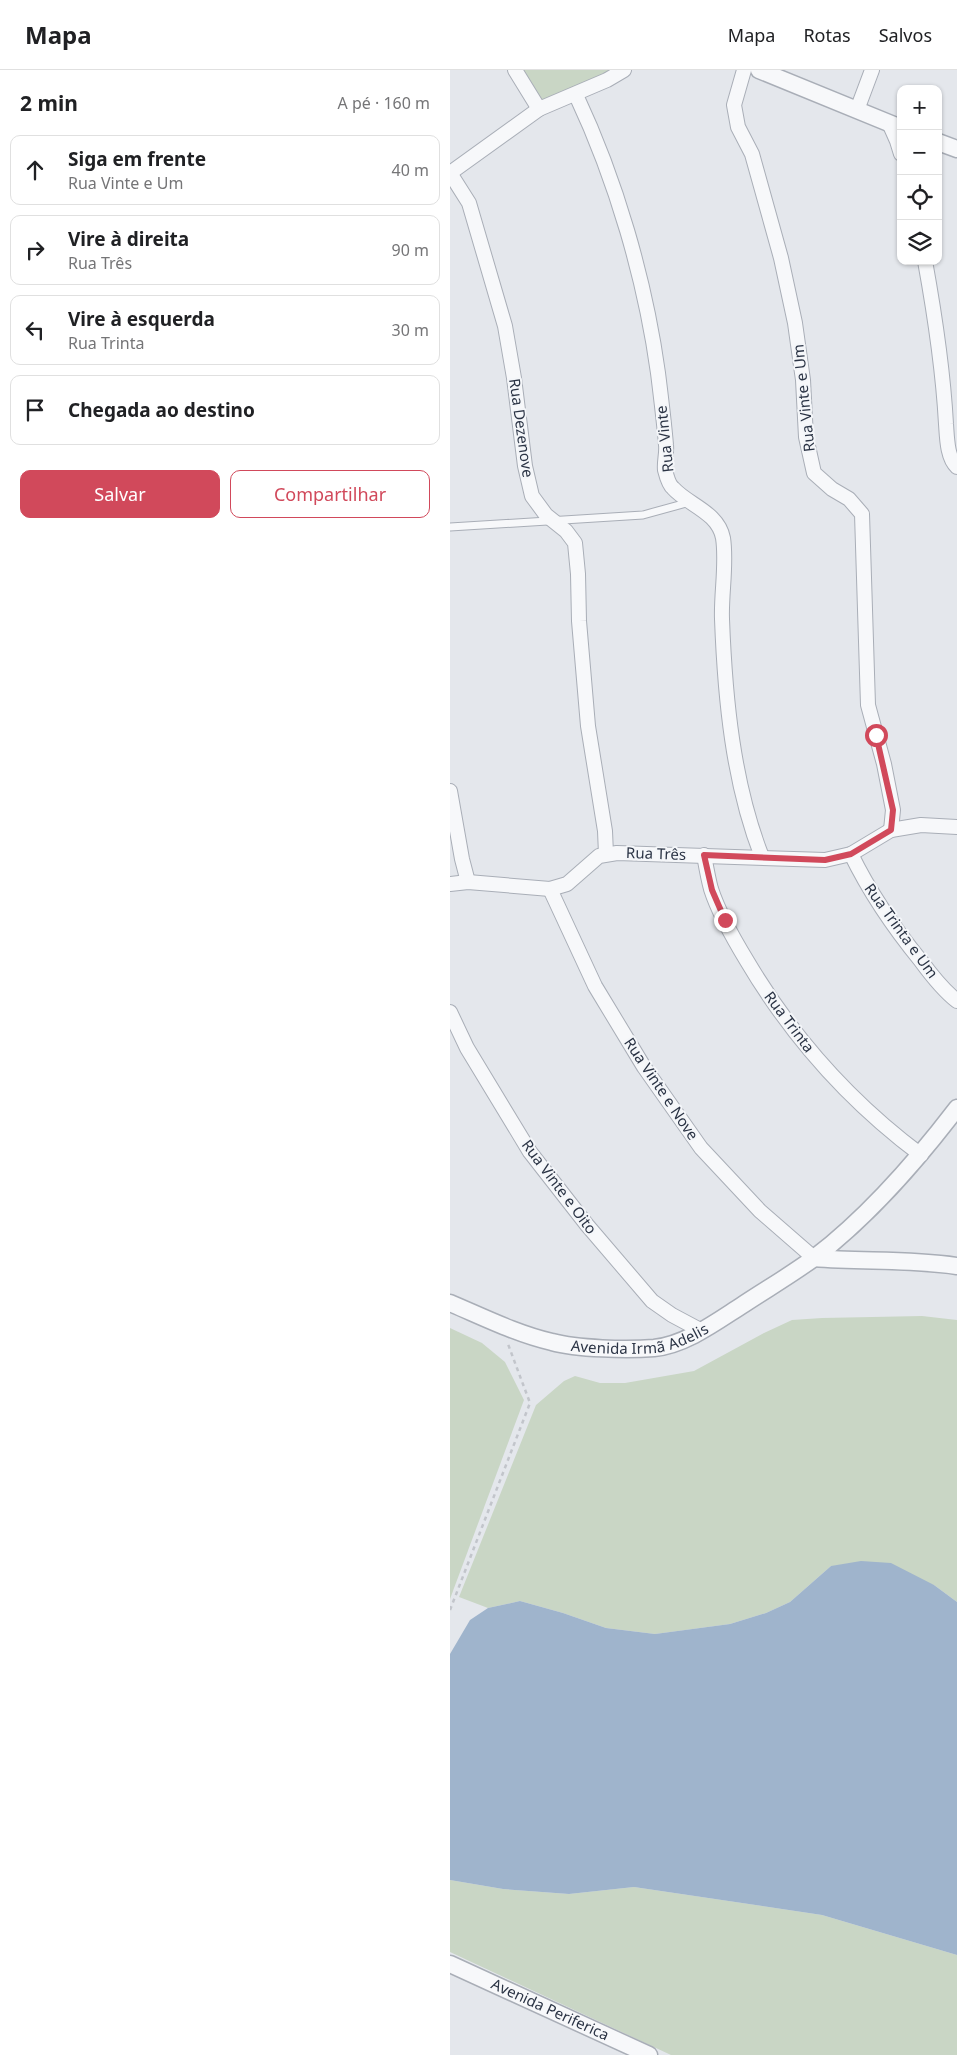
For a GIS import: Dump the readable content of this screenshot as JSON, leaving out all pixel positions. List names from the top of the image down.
{
  "streets": {
    "street": [
      "Rua Vinte e Um",
      "Rua Dezenove",
      "Rua Vinte",
      "Rua Três",
      "Rua Trinta e Um",
      "Rua Trinta",
      "Rua Vinte e Nove",
      "Rua Vinte e Oito",
      "Avenida Irmã Adelis",
      "Avenida Periferica"
    ]
  },
  "crossings": [
    ["Rua Vinte e Um", "Rua Três"],
    ["Rua Dezenove", "Rua Três"],
    ["Rua Vinte", "Rua Três"],
    ["Rua Três", "Rua Trinta e Um"],
    ["Rua Três", "Rua Trinta"],
    ["Rua Três", "Rua Vinte e Nove"],
    ["Rua Trinta", "Avenida Irmã Adelis"],
    ["Rua Vinte e Nove", "Avenida Irmã Adelis"],
    ["Rua Vinte e Oito", "Avenida Irmã Adelis"]
  ],
  "page": {
    "header": "Mapa",
    "nav": ["Mapa", "Rotas", "Salvos"],
    "heading": ["2 min", "A pé · 160 m"],
    "map_buttons": ["+", "−"],
    "list": [
      ["Siga em frente", "Rua Vinte e Um", "40 m"],
      ["Vire à direita", "Rua Três", "90 m"],
      ["Vire à esquerda", "Rua Trinta", "30 m"],
      "Chegada ao destino"
    ],
    "buttons": ["Salvar", "Compartilhar"]
  }
}
